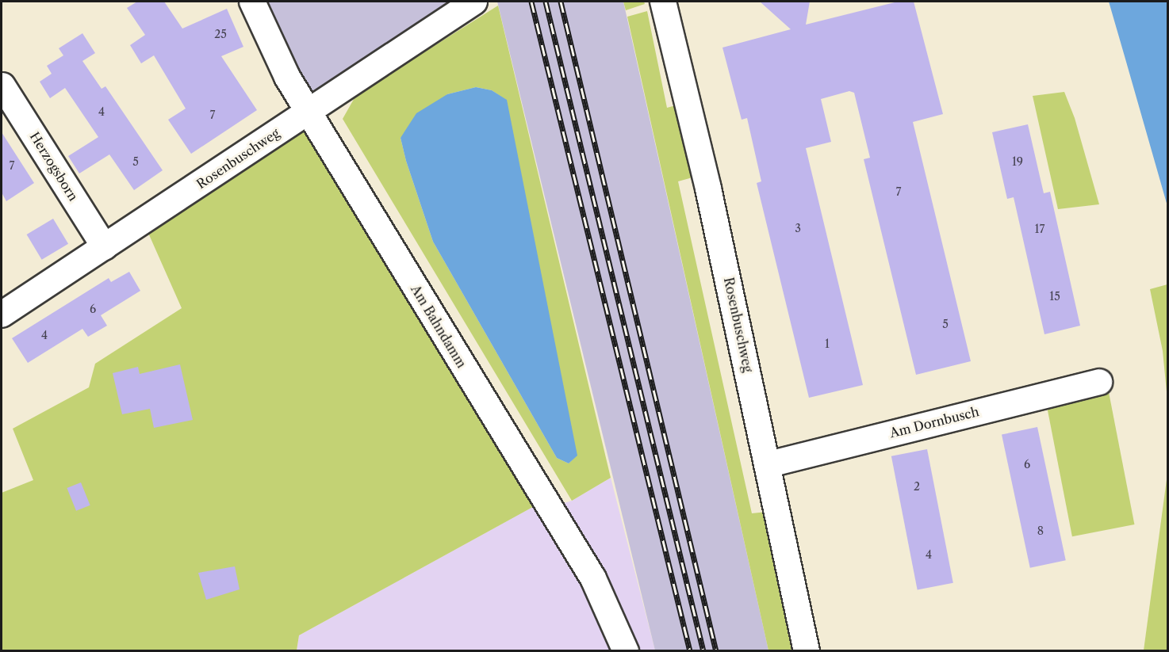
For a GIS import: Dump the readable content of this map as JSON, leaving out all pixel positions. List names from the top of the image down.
{
  "streets": {
    "street": [
      "Rosenbuschweg",
      "Herzogsborn",
      "Am Bahndamm",
      "Am Dornbusch"
    ]
  },
  "crossings": [
    ["Rosenbuschweg", "Herzogsborn"],
    ["Rosenbuschweg", "Am Bahndamm"],
    ["Rosenbuschweg", "Am Dornbusch"]
  ],
  "house_numbers": [
    "25",
    "4",
    "7",
    "5",
    "19",
    "7",
    "7",
    "3",
    "17",
    "15",
    "6",
    "5",
    "4",
    "1",
    "6",
    "2",
    "8",
    "4"
  ]
}
